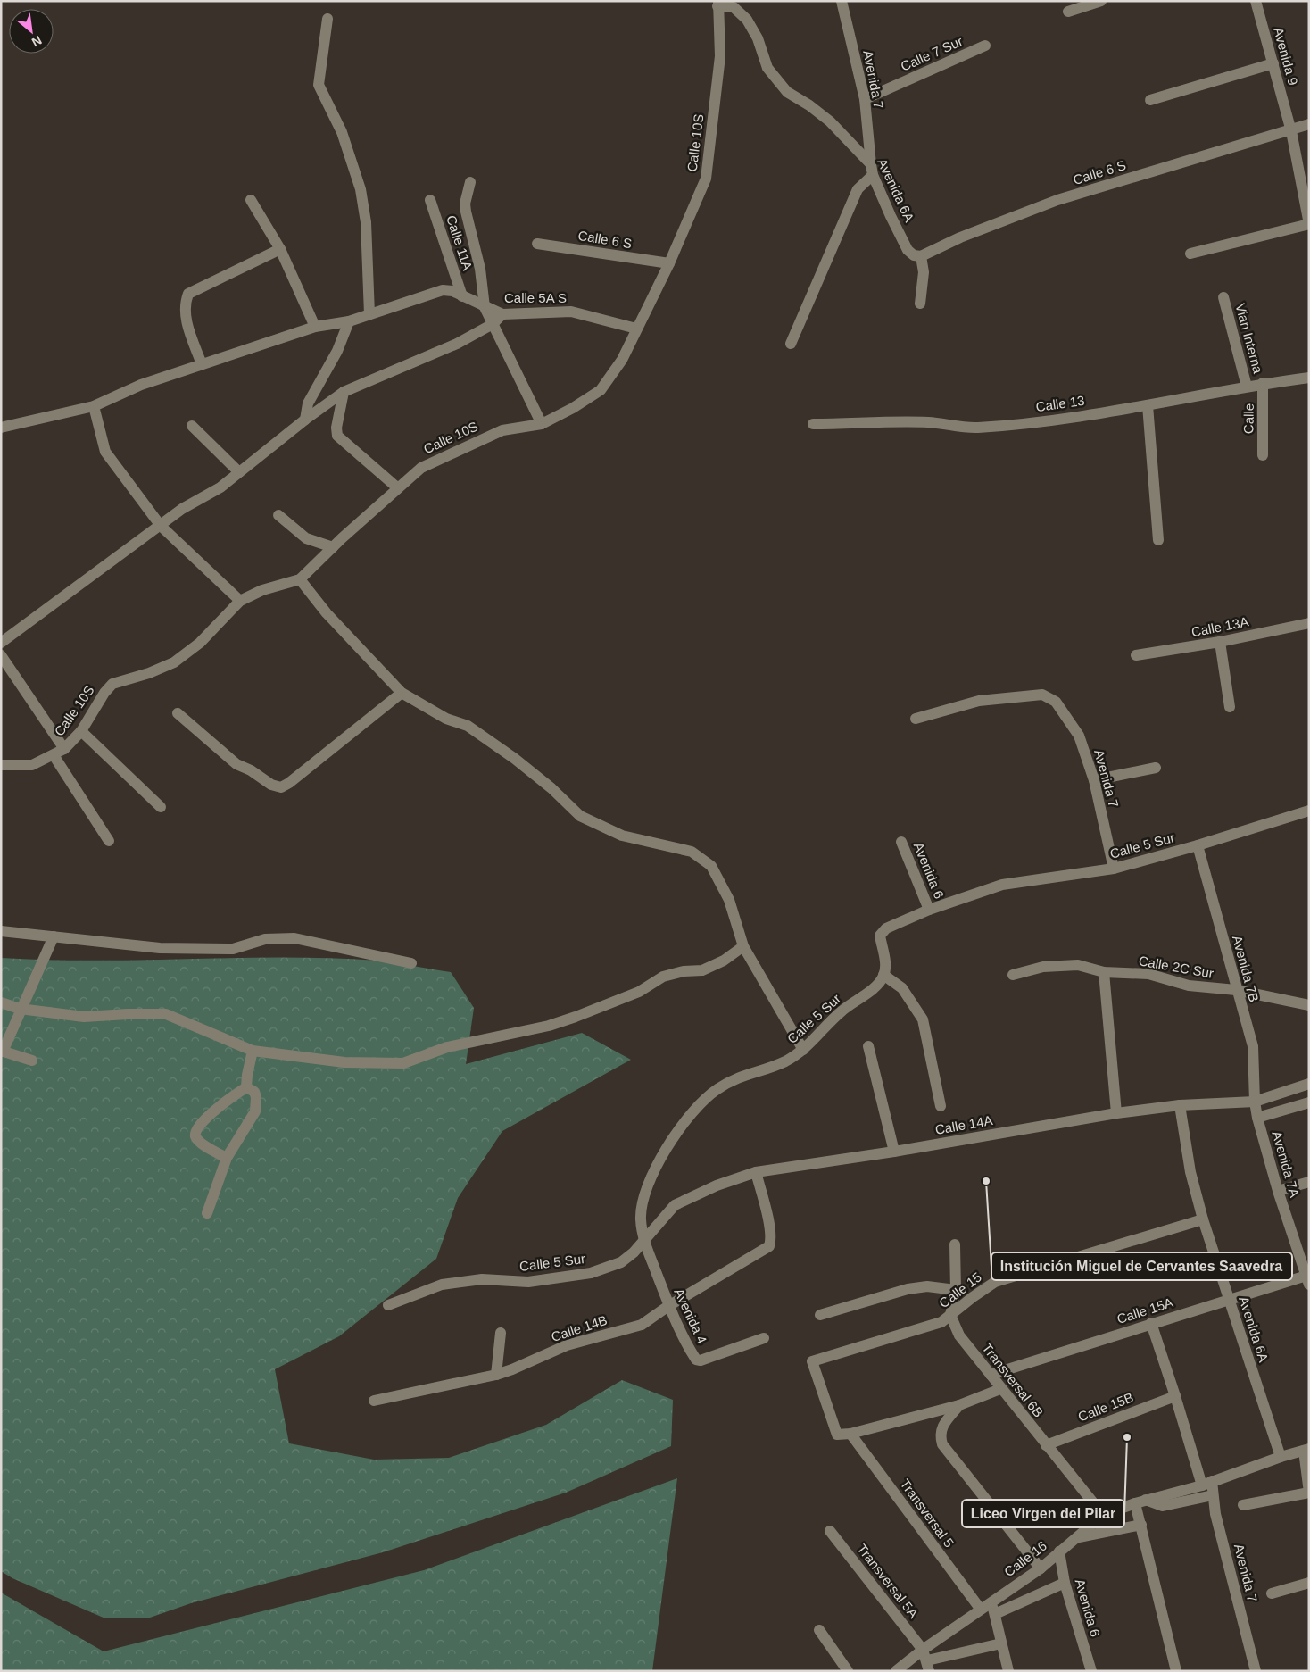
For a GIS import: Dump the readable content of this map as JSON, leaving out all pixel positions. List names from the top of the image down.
{
  "streets": {
    "street": [
      "Calle 7 Sur",
      "Avenida 9",
      "Avenida 7",
      "Calle 10S",
      "Calle 6 S",
      "Avenida 6A",
      "Calle 11A",
      "Calle 5A S",
      "Vian Interna",
      "Calle 13",
      "Calle",
      "Calle 13A",
      "Calle 5 Sur",
      "Avenida 6",
      "Calle 2C Sur",
      "Avenida 7B",
      "Calle 14A",
      "Avenida 7A",
      "Calle 15",
      "Calle 15A",
      "Avenida 4",
      "Calle 14B",
      "Transversal 6B",
      "Calle 15B",
      "Transversal 5",
      "Calle 16",
      "Transversal 5A"
    ]
  },
  "crossings": [
    ["Calle 7 Sur", "Avenida 7"],
    ["Avenida 9", "Calle 6 S"],
    ["Avenida 7", "Avenida 6A"],
    ["Avenida 7", "Calle 5 Sur"],
    ["Avenida 7", "Calle 15A"],
    ["Avenida 7", "Calle 15B"],
    ["Avenida 7", "Calle 16"],
    ["Calle 10S", "Calle 6 S"],
    ["Calle 10S", "Avenida 6A"],
    ["Calle 10S", "Calle 5A S"],
    ["Calle 6 S", "Avenida 6A"],
    ["Avenida 6A", "Calle 14A"],
    ["Avenida 6A", "Calle 15"],
    ["Avenida 6A", "Calle 15A"],
    ["Avenida 6A", "Calle 16"],
    ["Calle 11A", "Calle 5A S"],
    ["Vian Interna", "Calle 13"],
    ["Calle 13", "Calle"],
    ["Calle 5 Sur", "Avenida 6"],
    ["Calle 5 Sur", "Avenida 7B"],
    ["Calle 5 Sur", "Calle 14A"],
    ["Calle 5 Sur", "Avenida 4"],
    ["Avenida 6", "Calle 16"],
    ["Calle 2C Sur", "Avenida 7B"],
    ["Avenida 7B", "Calle 14A"],
    ["Avenida 7B", "Avenida 7A"],
    ["Calle 14A", "Avenida 7A"],
    ["Calle 14A", "Avenida 4"],
    ["Calle 14A", "Calle 14B"],
    ["Avenida 7A", "Calle 15A"],
    ["Calle 15", "Transversal 6B"],
    ["Calle 15", "Transversal 5"],
    ["Calle 15A", "Transversal 6B"],
    ["Avenida 4", "Calle 14B"],
    ["Transversal 6B", "Calle 15B"],
    ["Transversal 6B", "Calle 16"],
    ["Transversal 5", "Calle 16"],
    ["Calle 16", "Transversal 5A"]
  ],
  "places": ["Institución Miguel de Cervantes Saavedra", "Liceo Virgen del Pilar"],
  "north": "bottom right"
}
